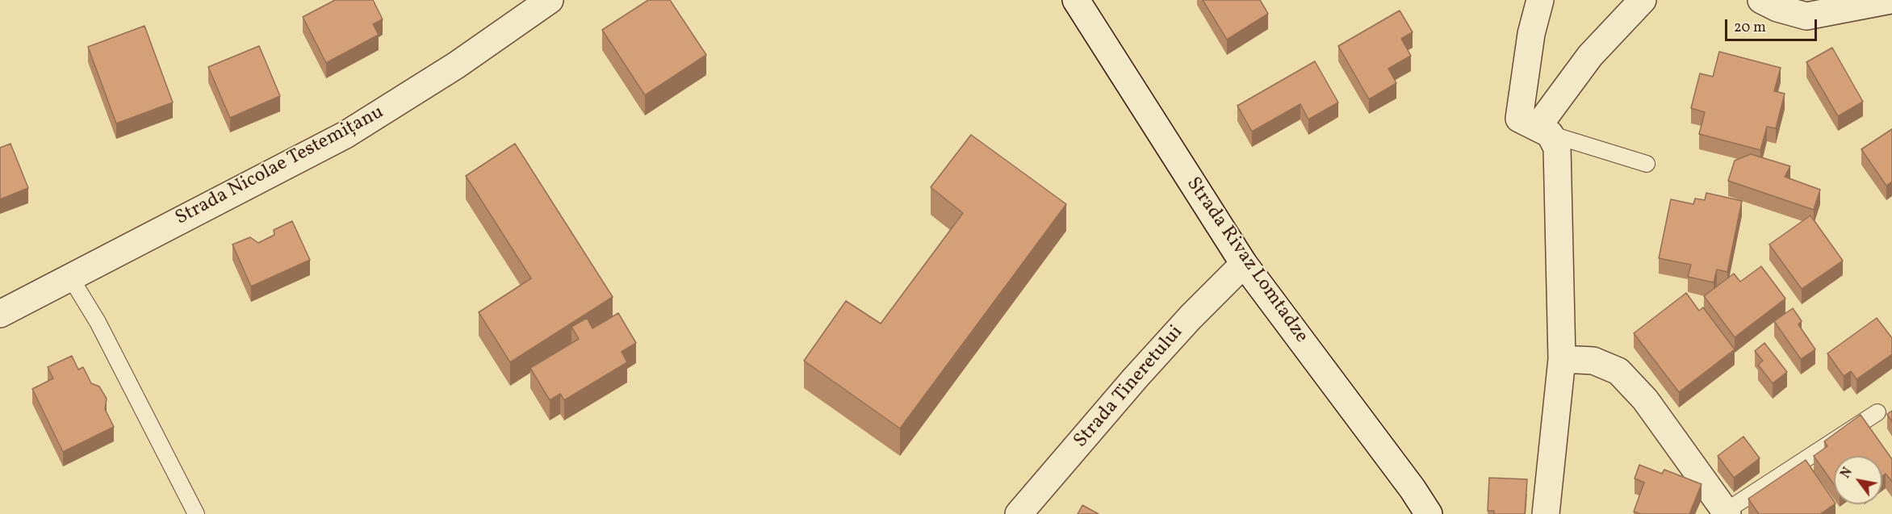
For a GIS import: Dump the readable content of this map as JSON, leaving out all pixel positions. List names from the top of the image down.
{
  "streets": {
    "street": ["Strada Nicolae Testemițanu", "Strada Rivaz Lomtadze", "Strada Tineretului"]
  },
  "crossings": [
    ["Strada Rivaz Lomtadze", "Strada Tineretului"]
  ],
  "scale_bar": "20 m",
  "north": "top left"
}
